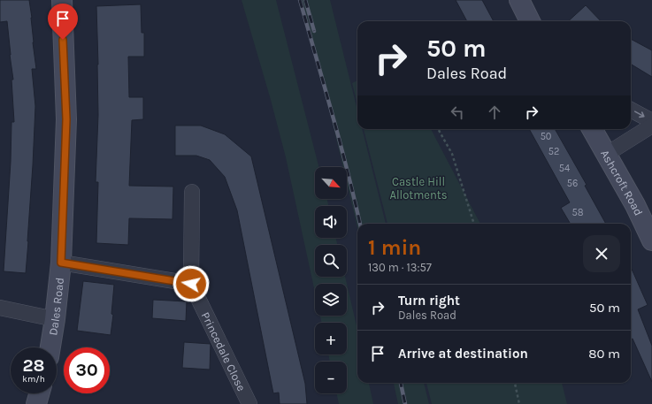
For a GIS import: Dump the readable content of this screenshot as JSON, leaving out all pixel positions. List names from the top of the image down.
{
  "streets": {
    "street": ["Ashcroft Road", "Dales Road", "Princedale Close"]
  },
  "parks": ["Castle Hill Allotments"],
  "house_numbers": [
    "50",
    "52",
    "54",
    "56",
    "58"
  ],
  "north": "bottom right",
  "page": {
    "turn": ["50 m", "Dales Road"],
    "map_buttons": ["+", "−"],
    "heading": ["1 min", "130 m · 13:57"],
    "list": [
      {
        "name": "Turn right",
        "note": "Dales Road",
        "value": "50 m"
      },
      {
        "name": "Arrive at destination",
        "value": "80 m"
      }
    ],
    "speed": "28 km/h",
    "limit": "30"
  }
}
